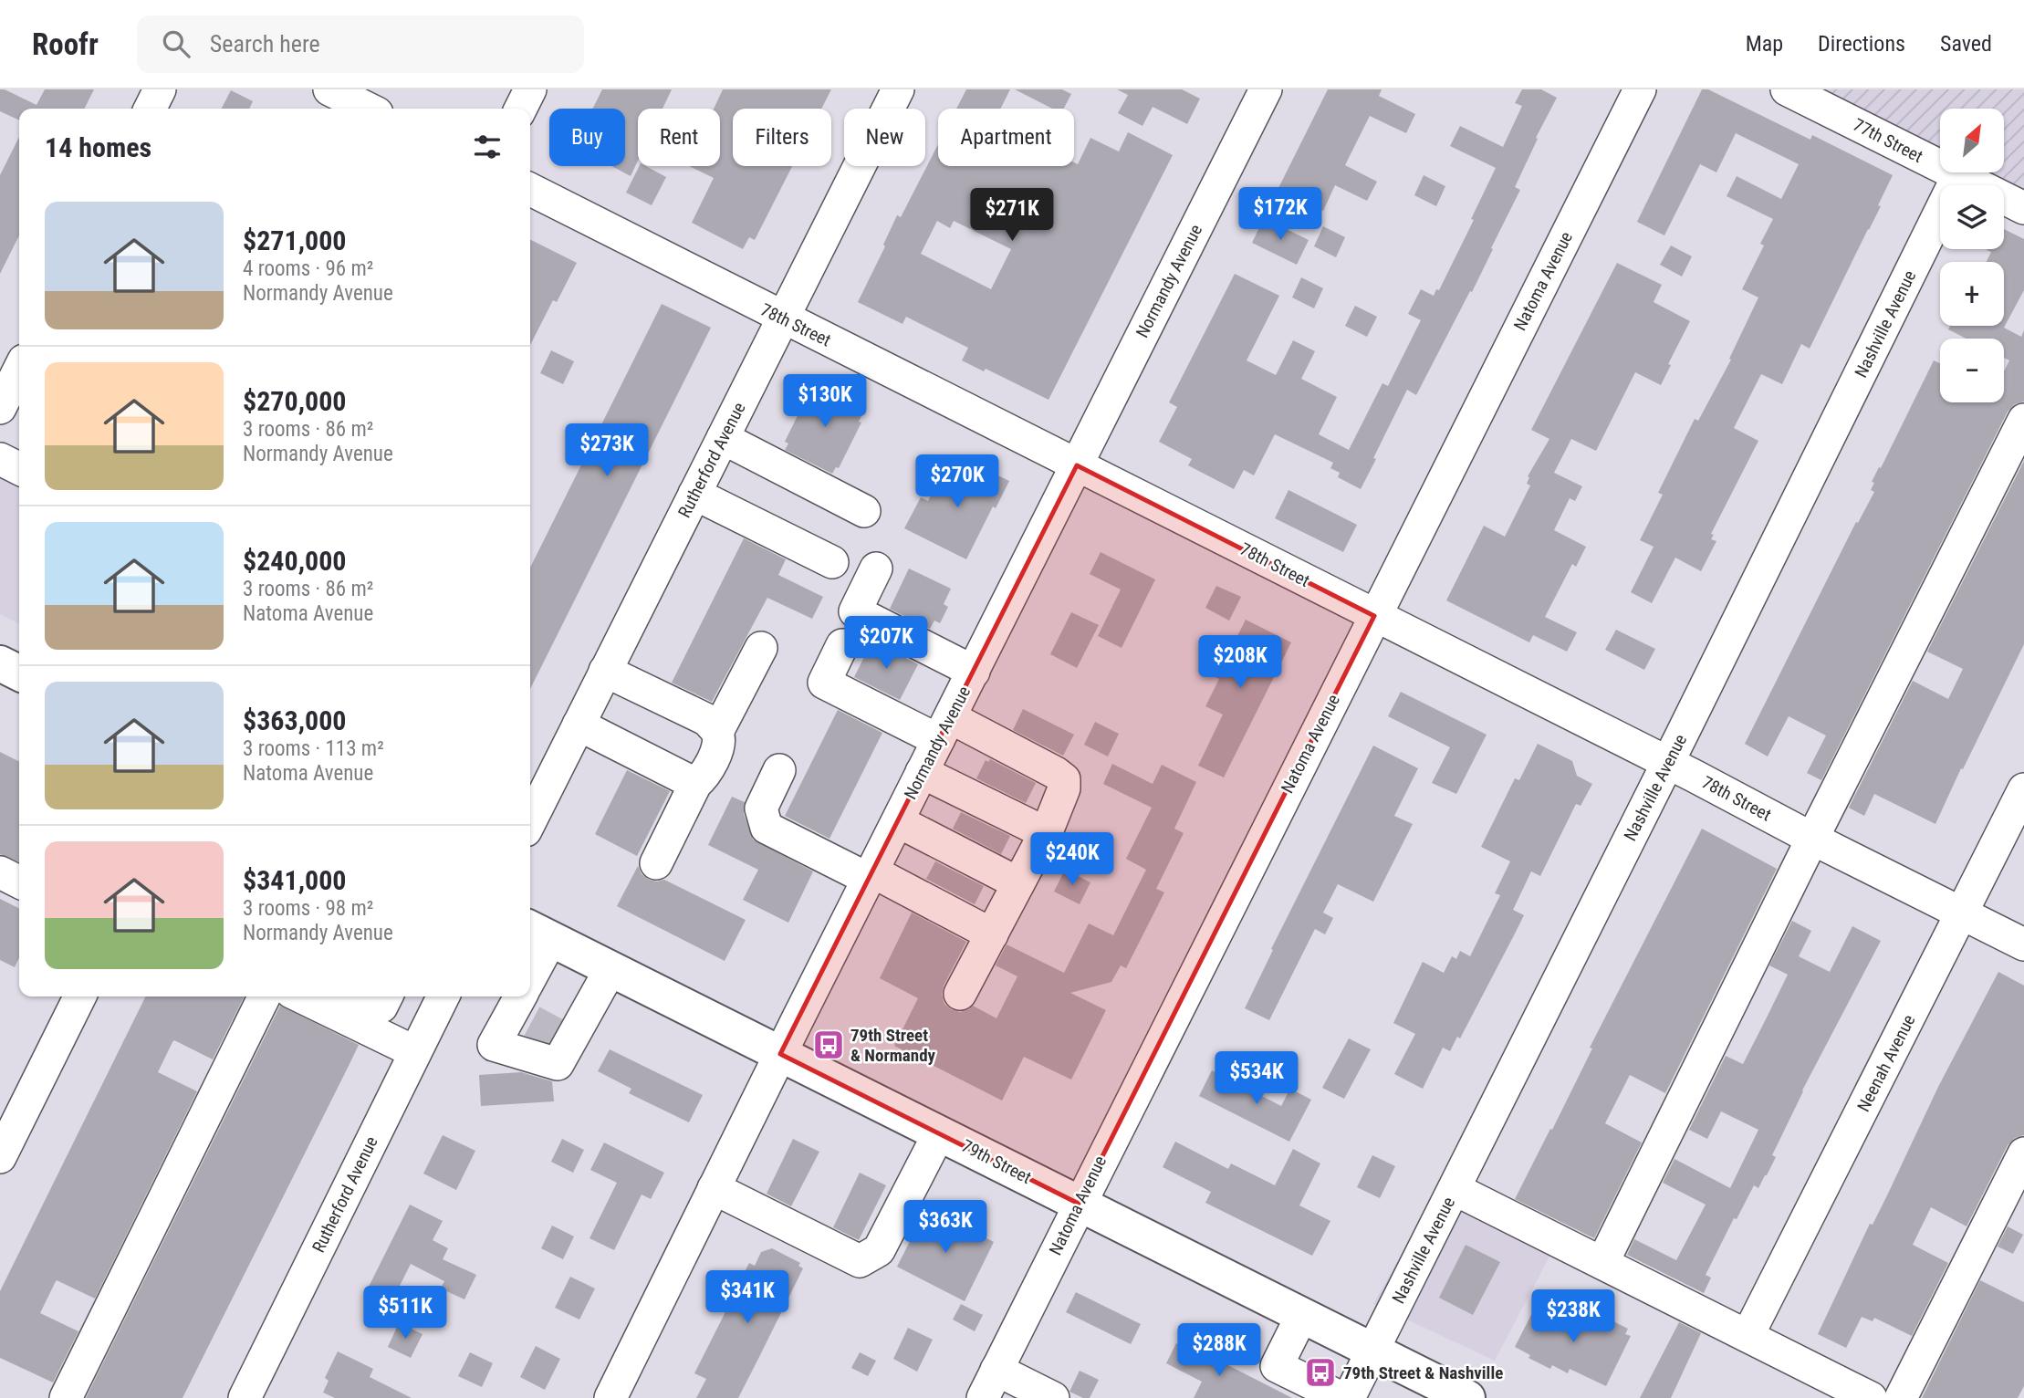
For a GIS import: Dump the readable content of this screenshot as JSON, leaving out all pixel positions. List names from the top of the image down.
{
  "streets": {
    "main road": ["79th Street"],
    "street": [
      "77th Street",
      "Normandy Avenue",
      "Natoma Avenue",
      "Nashville Avenue",
      "78th Street",
      "Rutherford Avenue",
      "Neenah Avenue"
    ]
  },
  "crossings": [
    ["77th Street", "Nashville Avenue"],
    ["Normandy Avenue", "78th Street"],
    ["Normandy Avenue", "79th Street"],
    ["Natoma Avenue", "78th Street"],
    ["Natoma Avenue", "79th Street"],
    ["Nashville Avenue", "78th Street"],
    ["Nashville Avenue", "79th Street"],
    ["78th Street", "Rutherford Avenue"],
    ["78th Street", "Neenah Avenue"]
  ],
  "places": {
    "bus stop": ["79th Street & Normandy", "79th Street & Nashville"]
  },
  "north": "top right",
  "page": {
    "header": "Roofr",
    "search": "Search here",
    "nav": ["Map", "Directions", "Saved"],
    "map_buttons": ["+", "−"],
    "chip": [
      "Buy",
      "Rent",
      "Filters",
      "New",
      "Apartment"
    ],
    "heading": "14 homes",
    "list": [
      {
        "name": "$271,000",
        "note": "4 rooms · 96 m² · Normandy Avenue"
      },
      {
        "name": "$270,000",
        "note": "3 rooms · 86 m² · Normandy Avenue"
      },
      {
        "name": "$240,000",
        "note": "3 rooms · 86 m² · Natoma Avenue"
      },
      {
        "name": "$363,000",
        "note": "3 rooms · 113 m² · Natoma Avenue"
      },
      {
        "name": "$341,000",
        "note": "3 rooms · 98 m² · Normandy Avenue"
      }
    ],
    "price": [
      "$172K",
      "$271K",
      "$130K",
      "$273K",
      "$270K",
      "$207K",
      "$208K",
      "$240K",
      "$534K",
      "$363K",
      "$341K",
      "$511K",
      "$238K",
      "$288K"
    ]
  }
}
